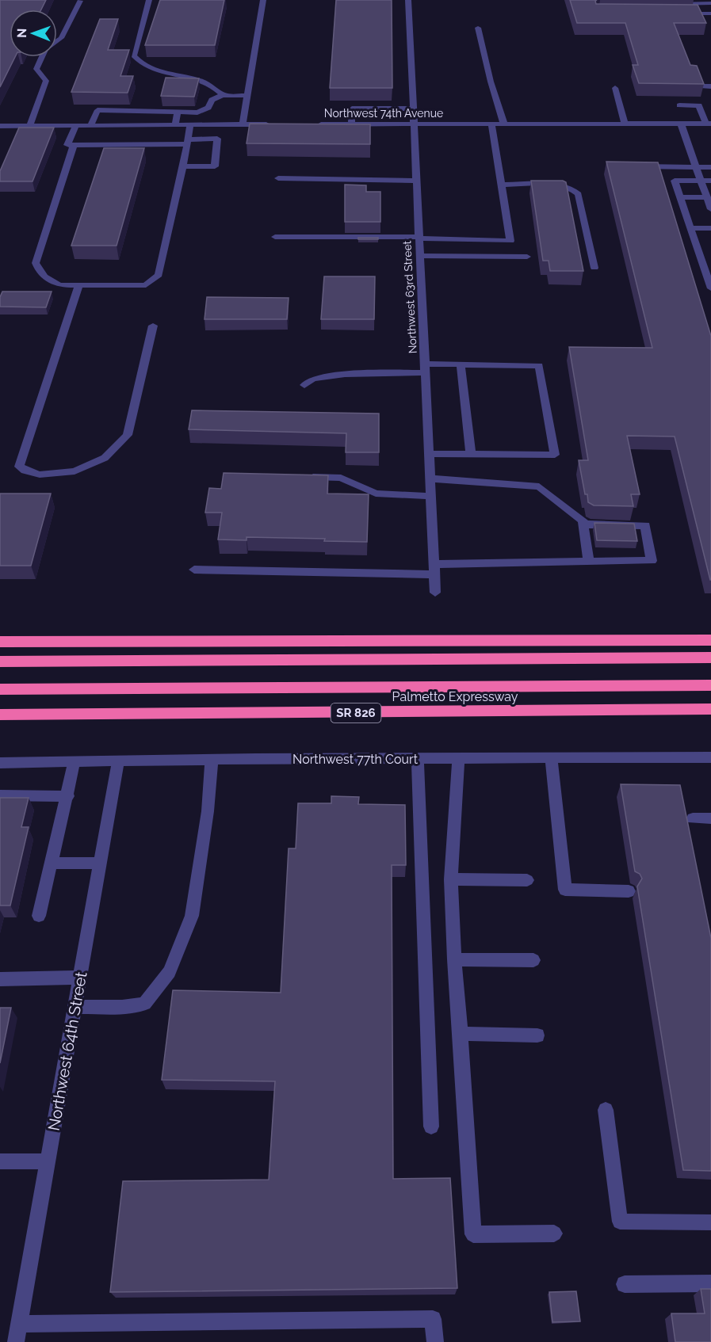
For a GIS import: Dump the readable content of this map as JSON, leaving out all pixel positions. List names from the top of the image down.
{
  "streets": {
    "highway": ["Palmetto Expressway", "SR 826"],
    "street": [
      "Northwest 74th Avenue",
      "Northwest 63rd Street",
      "Northwest 77th Court",
      "Northwest 64th Street"
    ]
  },
  "crossings": [
    ["Northwest 74th Avenue", "Northwest 63rd Street"],
    ["Northwest 77th Court", "Northwest 64th Street"]
  ],
  "north": "left"
}
